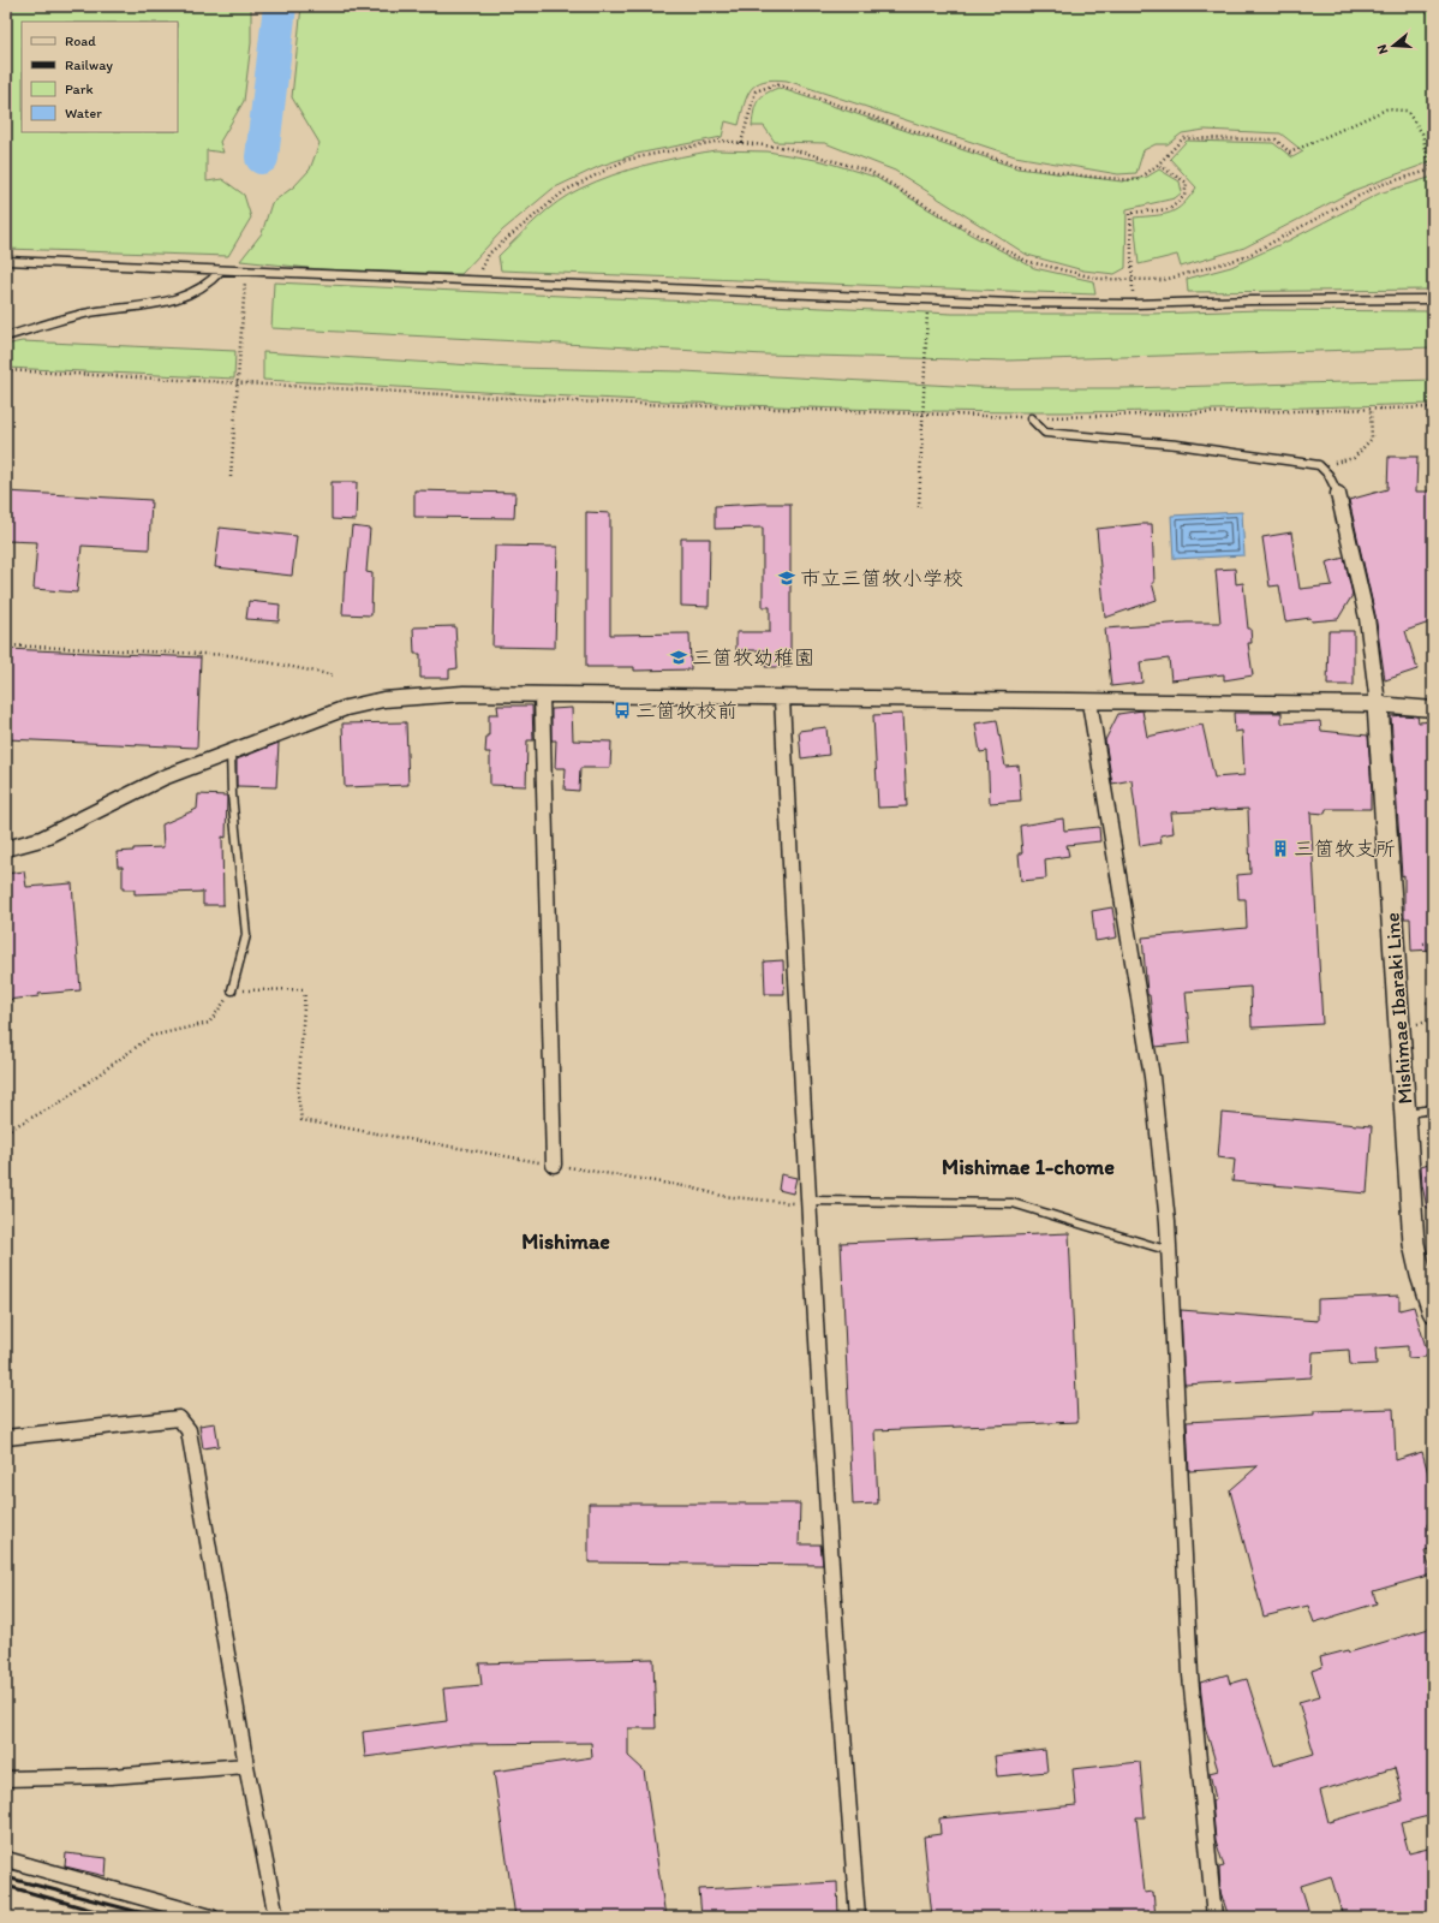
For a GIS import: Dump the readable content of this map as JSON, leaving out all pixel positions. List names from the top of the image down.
{
  "streets": {
    "main road": ["Mishimae Ibaraki Line"]
  },
  "districts": ["Mishimae 1-chome", "Mishimae"],
  "places": {
    "school or university": ["市立三箇牧小学校", "三箇牧幼稚園"],
    "bus stop": ["三箇牧校前"],
    "building": ["三箇牧支所"]
  },
  "legend": [
    "Road",
    "Railway",
    "Park",
    "Water"
  ],
  "north": "left"
}
